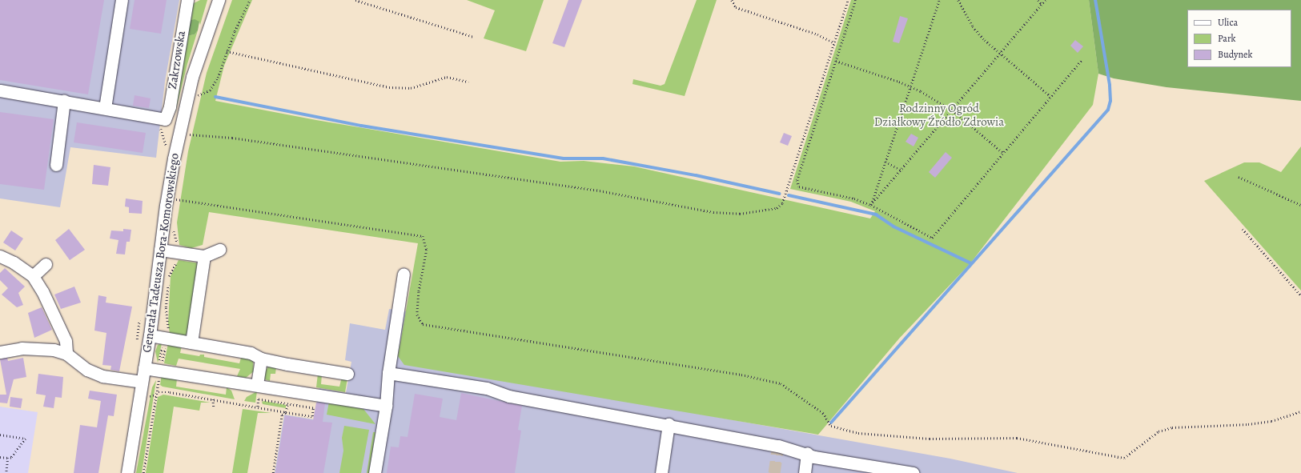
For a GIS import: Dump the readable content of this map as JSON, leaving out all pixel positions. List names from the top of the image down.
{
  "streets": {
    "street": ["Zakrzowska", "Generała Tadeusza Bora-Komorowskiego"]
  },
  "parks": ["Rodzinny Ogród Działkowy Źródło Zdrowia"],
  "legend": ["Ulica", "Park", "Budynek"]
}
